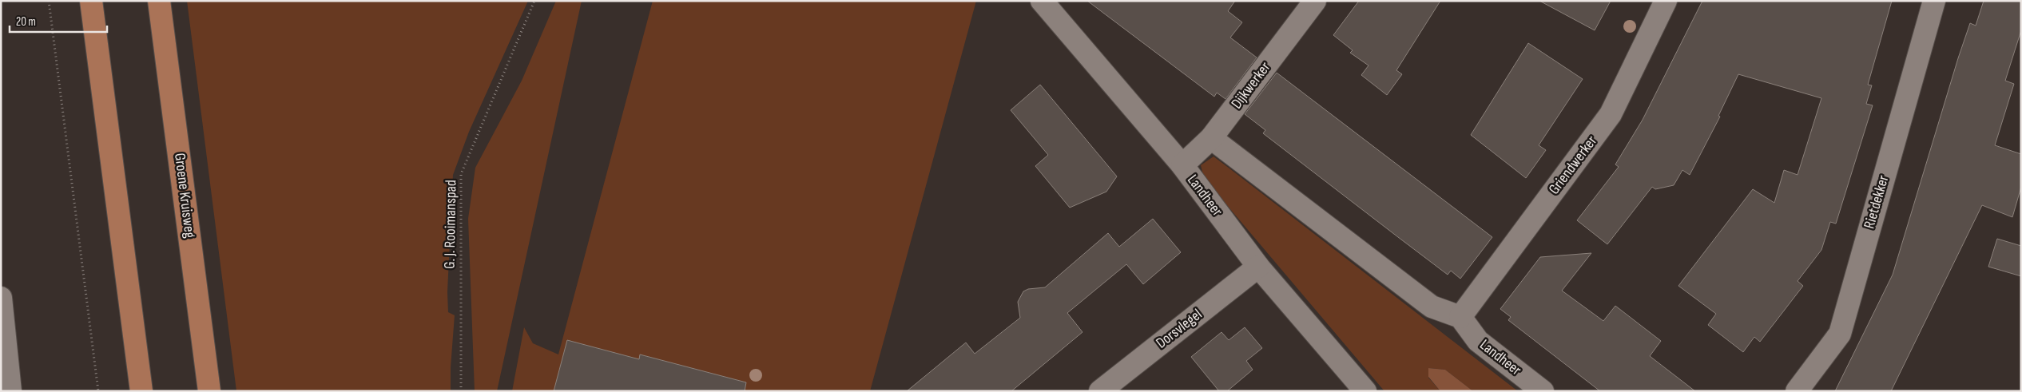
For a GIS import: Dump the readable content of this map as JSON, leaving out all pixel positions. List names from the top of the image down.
{
  "streets": {
    "main road": ["Groene Kruisweg"],
    "street": [
      "Dijkwerker",
      "Griendwerker",
      "Landheer",
      "Rietdekker",
      "Dorsvlegel"
    ],
    "path": ["G. J. Rooimanspad"]
  },
  "crossings": [
    ["Dijkwerker", "Landheer"],
    ["Griendwerker", "Landheer"],
    ["Landheer", "Dorsvlegel"]
  ],
  "scale_bar": "20 m"
}
